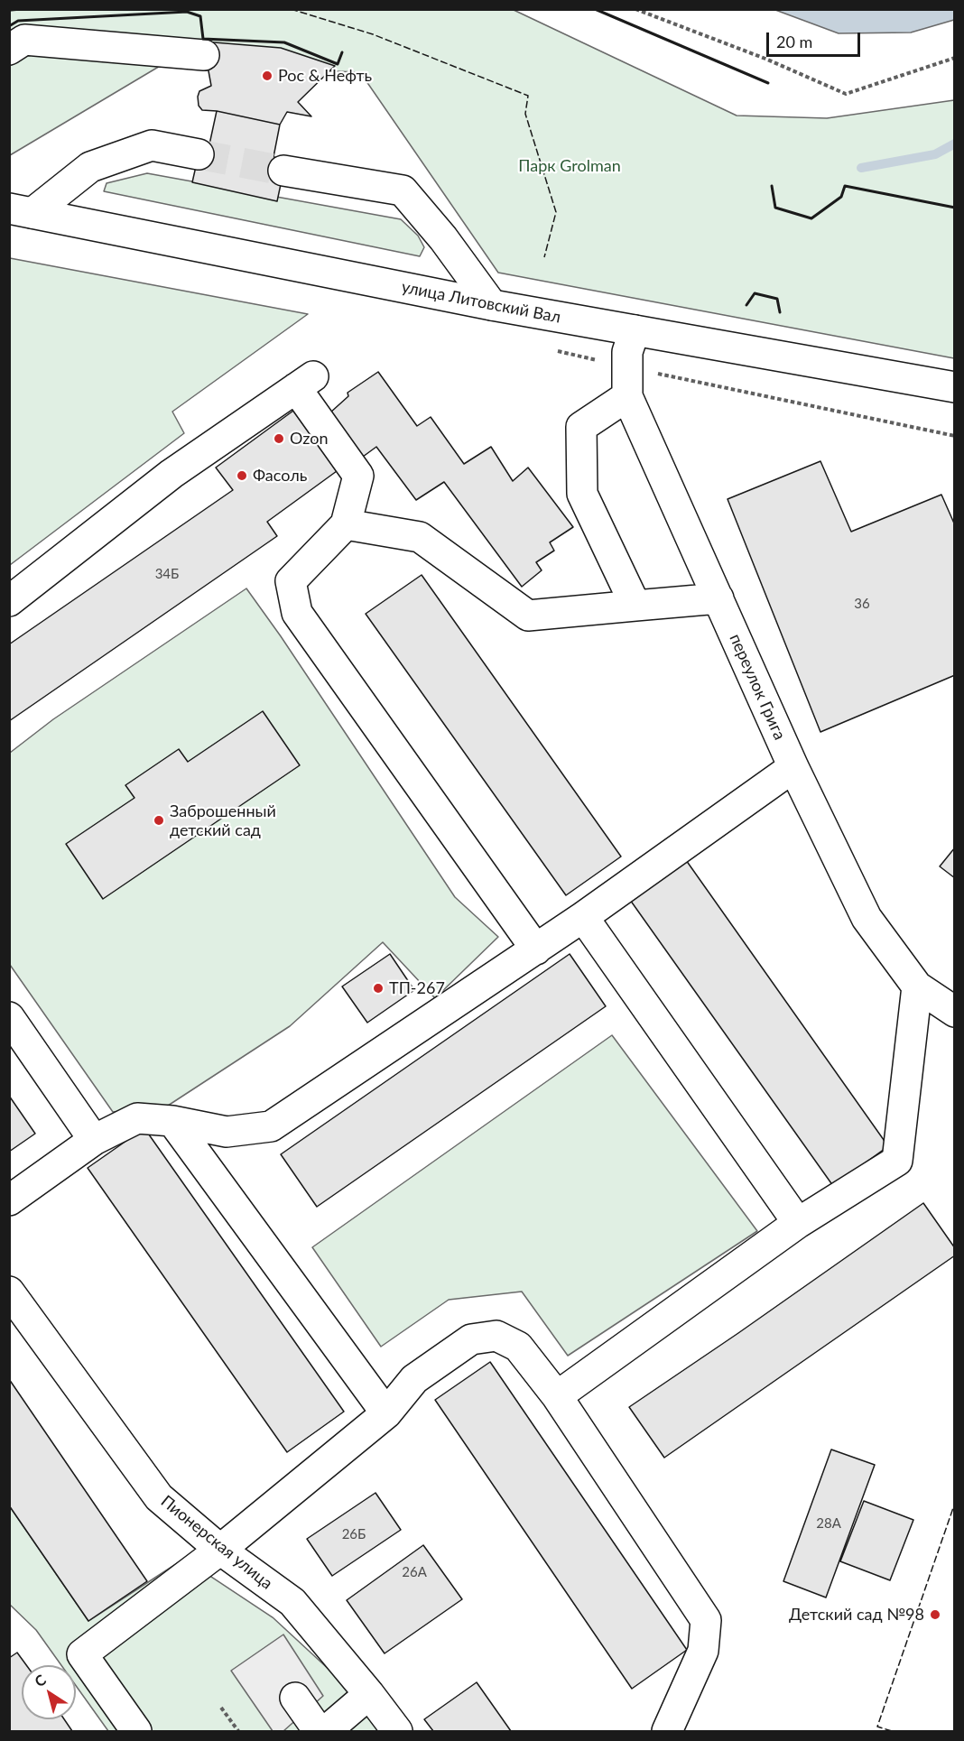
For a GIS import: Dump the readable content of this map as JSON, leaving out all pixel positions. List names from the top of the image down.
{
  "streets": {
    "street": ["улица Литовский Вал", "переулок Грига", "Пионерская улица"]
  },
  "crossings": [
    ["улица Литовский Вал", "переулок Грига"]
  ],
  "parks": ["Парк Grolman"],
  "places": [
    "Рос & Нефть",
    "Ozon",
    "Фасоль",
    "Заброшенный детский сад",
    "ТП-267",
    "Детский сад №98"
  ],
  "house_numbers": [
    "34Б",
    "36",
    "28А",
    "26Б",
    "26А"
  ],
  "scale_bar": "20 m",
  "north": "top left"
}
